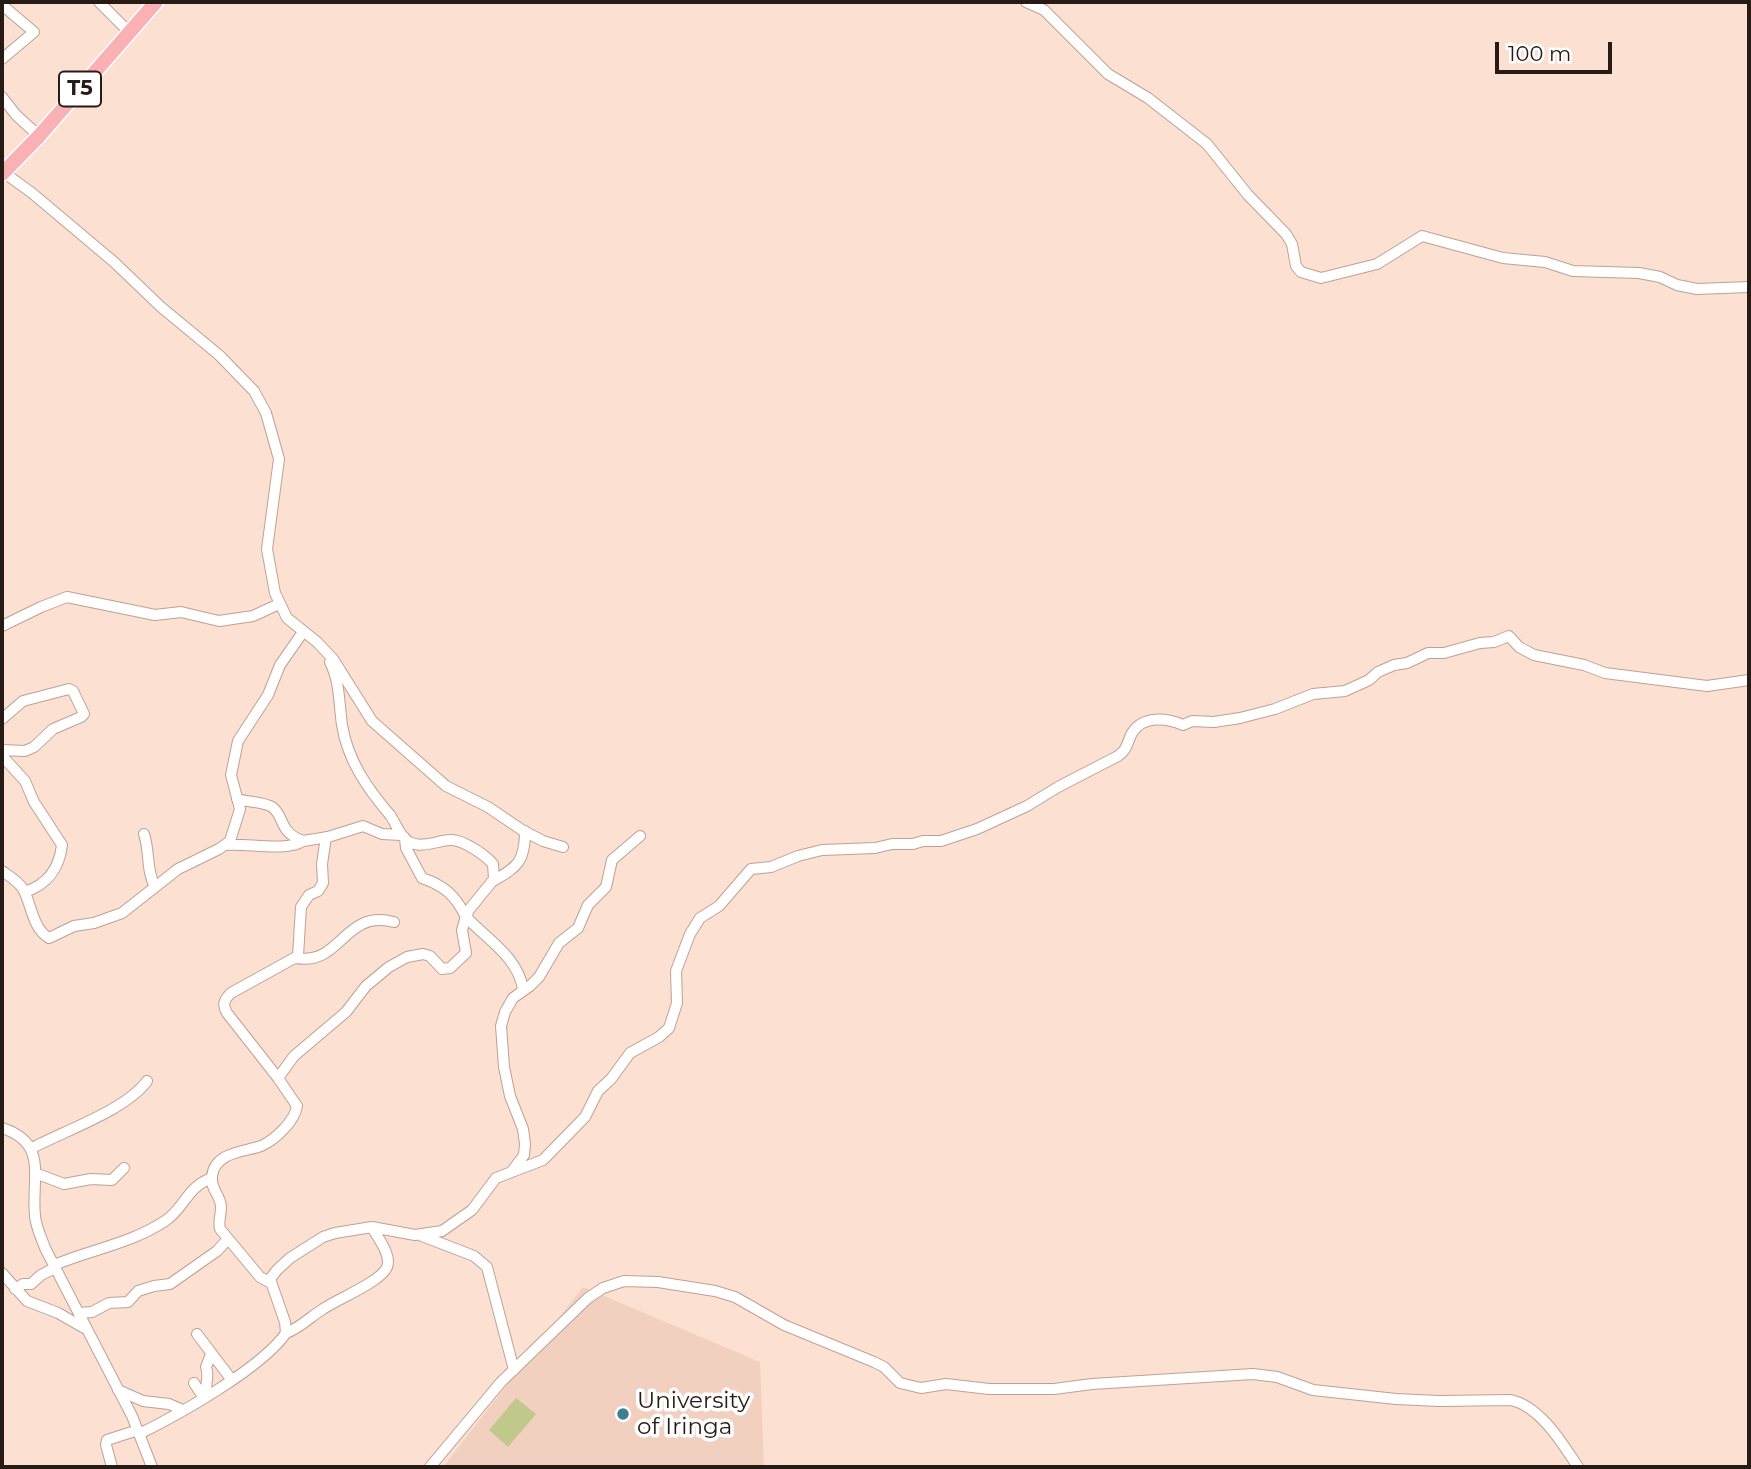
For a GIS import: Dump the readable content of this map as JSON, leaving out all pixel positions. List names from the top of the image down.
{
  "streets": {
    "highway": ["T5"]
  },
  "places": ["University of Iringa"],
  "scale_bar": "100 m"
}
